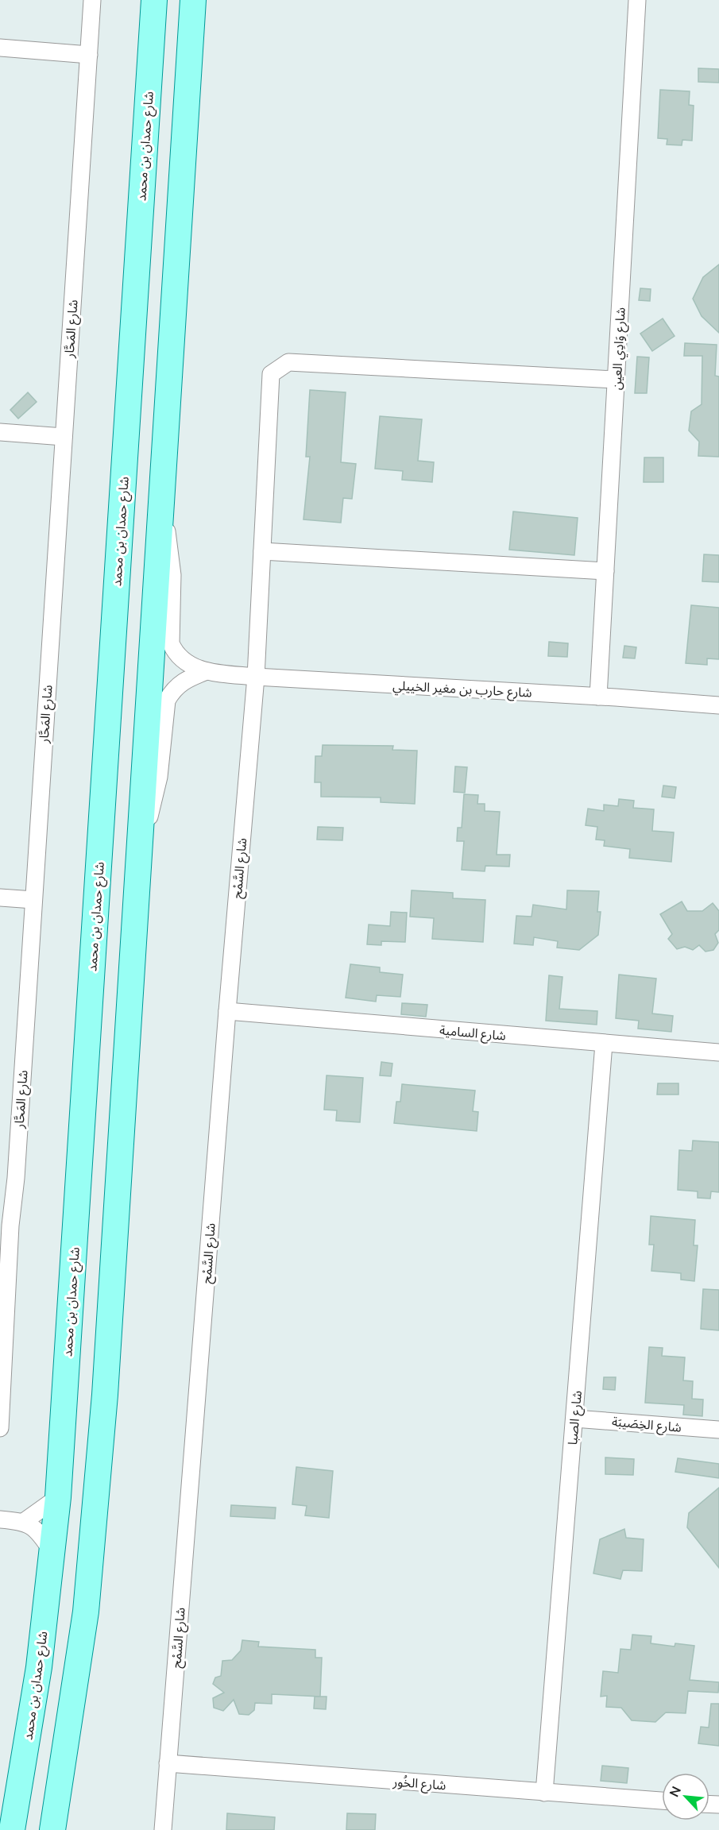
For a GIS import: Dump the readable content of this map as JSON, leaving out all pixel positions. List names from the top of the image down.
{
  "streets": {
    "main road": ["شارع حمدان بن محمد"],
    "street": [
      "شارع المَحَّار",
      "شارع وَادِي العين",
      "شارع حارب بن مغير الخييلي",
      "شارع السَّمْح",
      "شارع السامية",
      "شارع الصبا",
      "شارع الخِصَيبَة",
      "شارع الخُور"
    ]
  },
  "crossings": [
    ["شارع وَادِي العين", "شارع حارب بن مغير الخييلي"],
    ["شارع وَادِي العين", "شارع السَّمْح"],
    ["شارع حارب بن مغير الخييلي", "شارع السَّمْح"],
    ["شارع السَّمْح", "شارع السامية"],
    ["شارع السَّمْح", "شارع الخُور"],
    ["شارع السامية", "شارع الصبا"],
    ["شارع الصبا", "شارع الخِصَيبَة"],
    ["شارع الصبا", "شارع الخُور"]
  ],
  "north": "top left"
}
